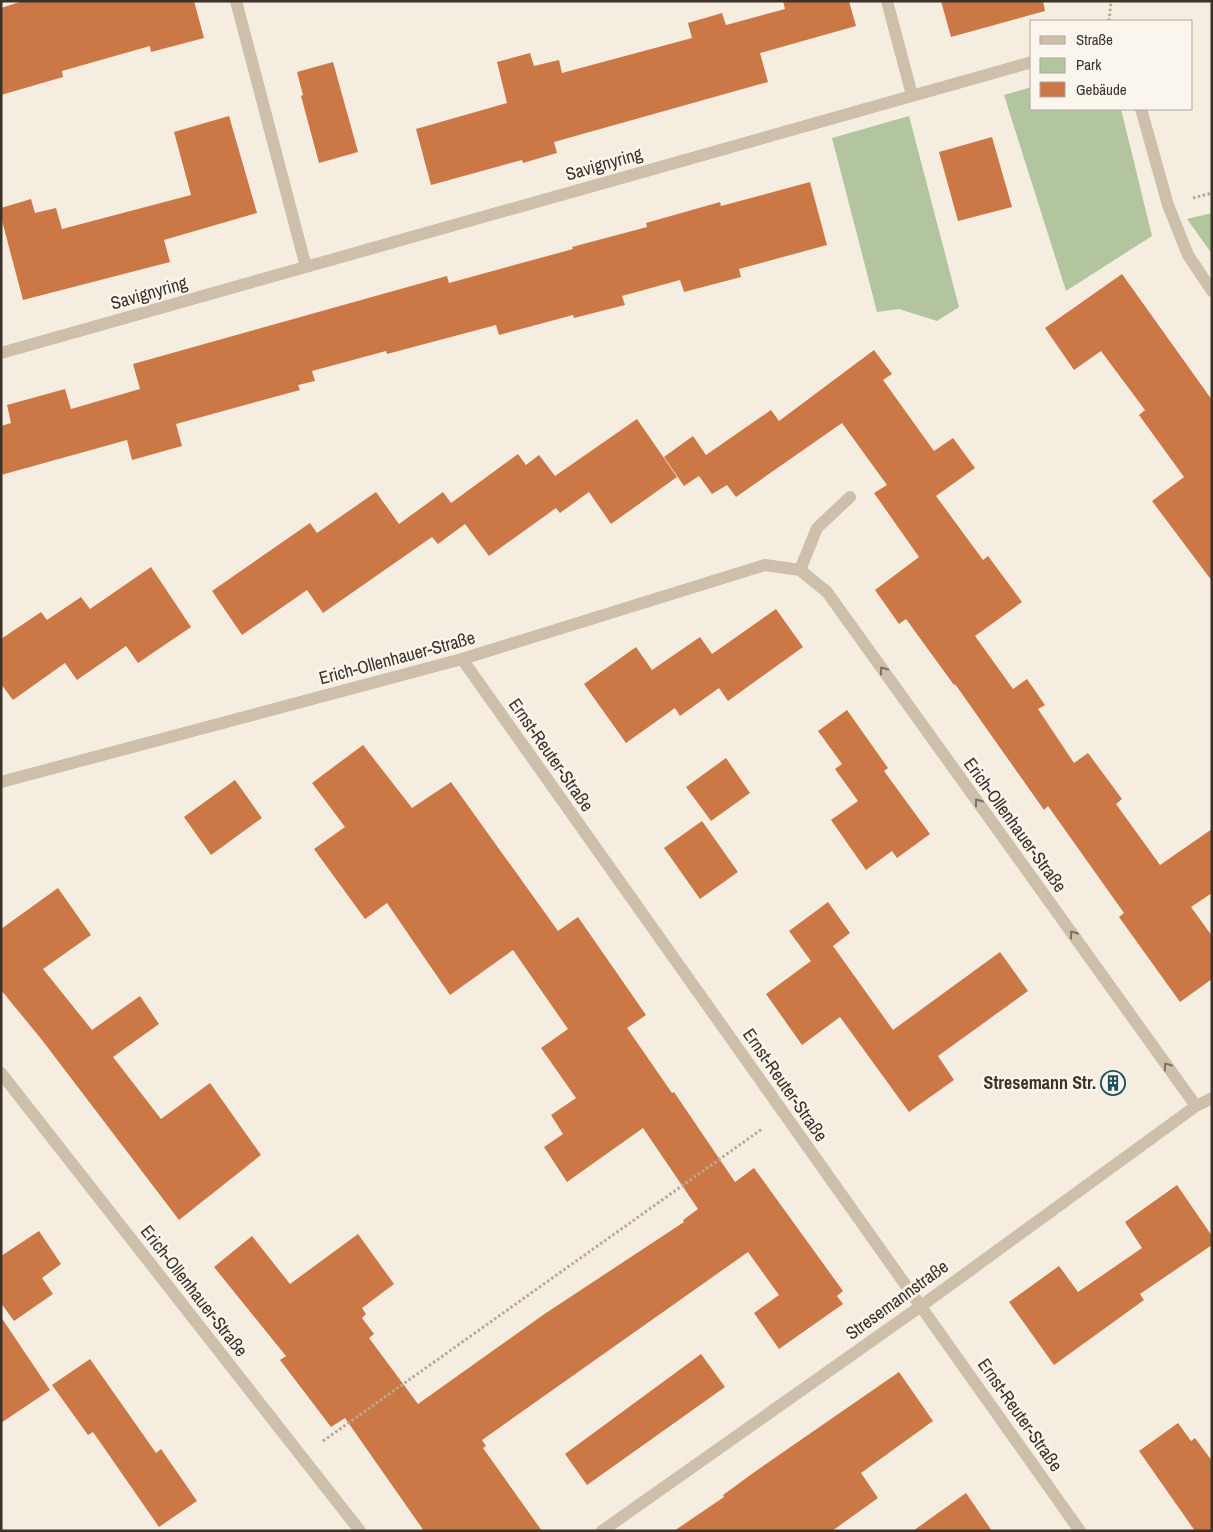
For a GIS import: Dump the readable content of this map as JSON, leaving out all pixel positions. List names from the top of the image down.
{
  "streets": {
    "street": [
      "Savignyring",
      "Erich-Ollenhauer-Straße",
      "Ernst-Reuter-Straße",
      "Stresemannstraße"
    ]
  },
  "crossings": [
    ["Erich-Ollenhauer-Straße", "Ernst-Reuter-Straße"],
    ["Erich-Ollenhauer-Straße", "Stresemannstraße"],
    ["Ernst-Reuter-Straße", "Stresemannstraße"]
  ],
  "places": {
    "building": ["Stresemann Str."]
  },
  "legend": ["Straße", "Park", "Gebäude"]
}
